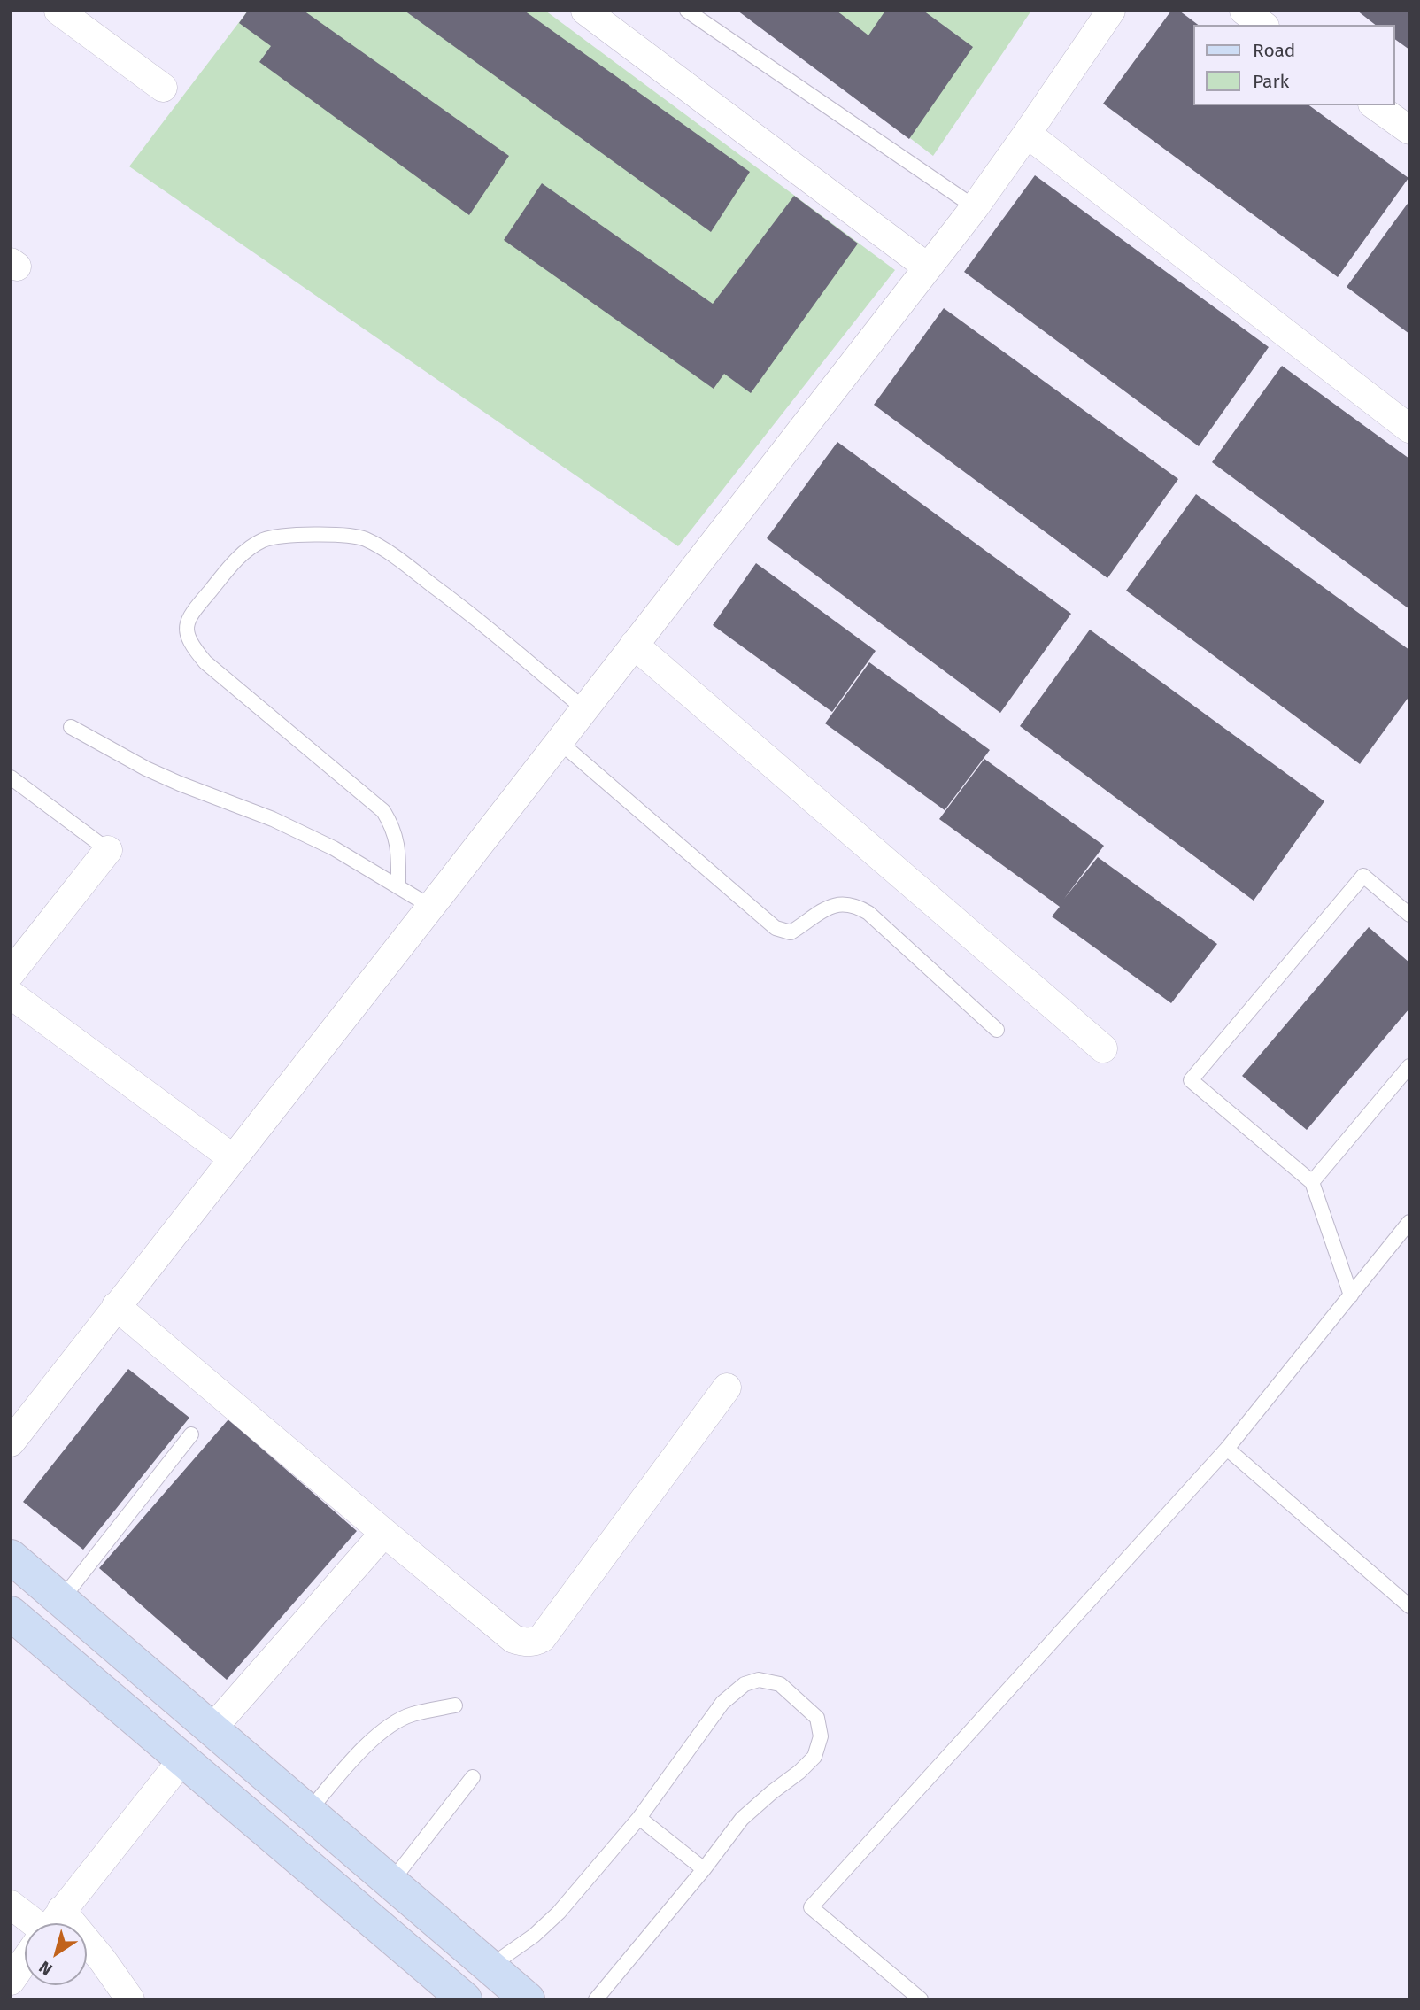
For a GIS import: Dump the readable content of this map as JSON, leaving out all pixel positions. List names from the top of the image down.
{
  "legend": ["Road", "Park"],
  "north": "bottom left"
}
